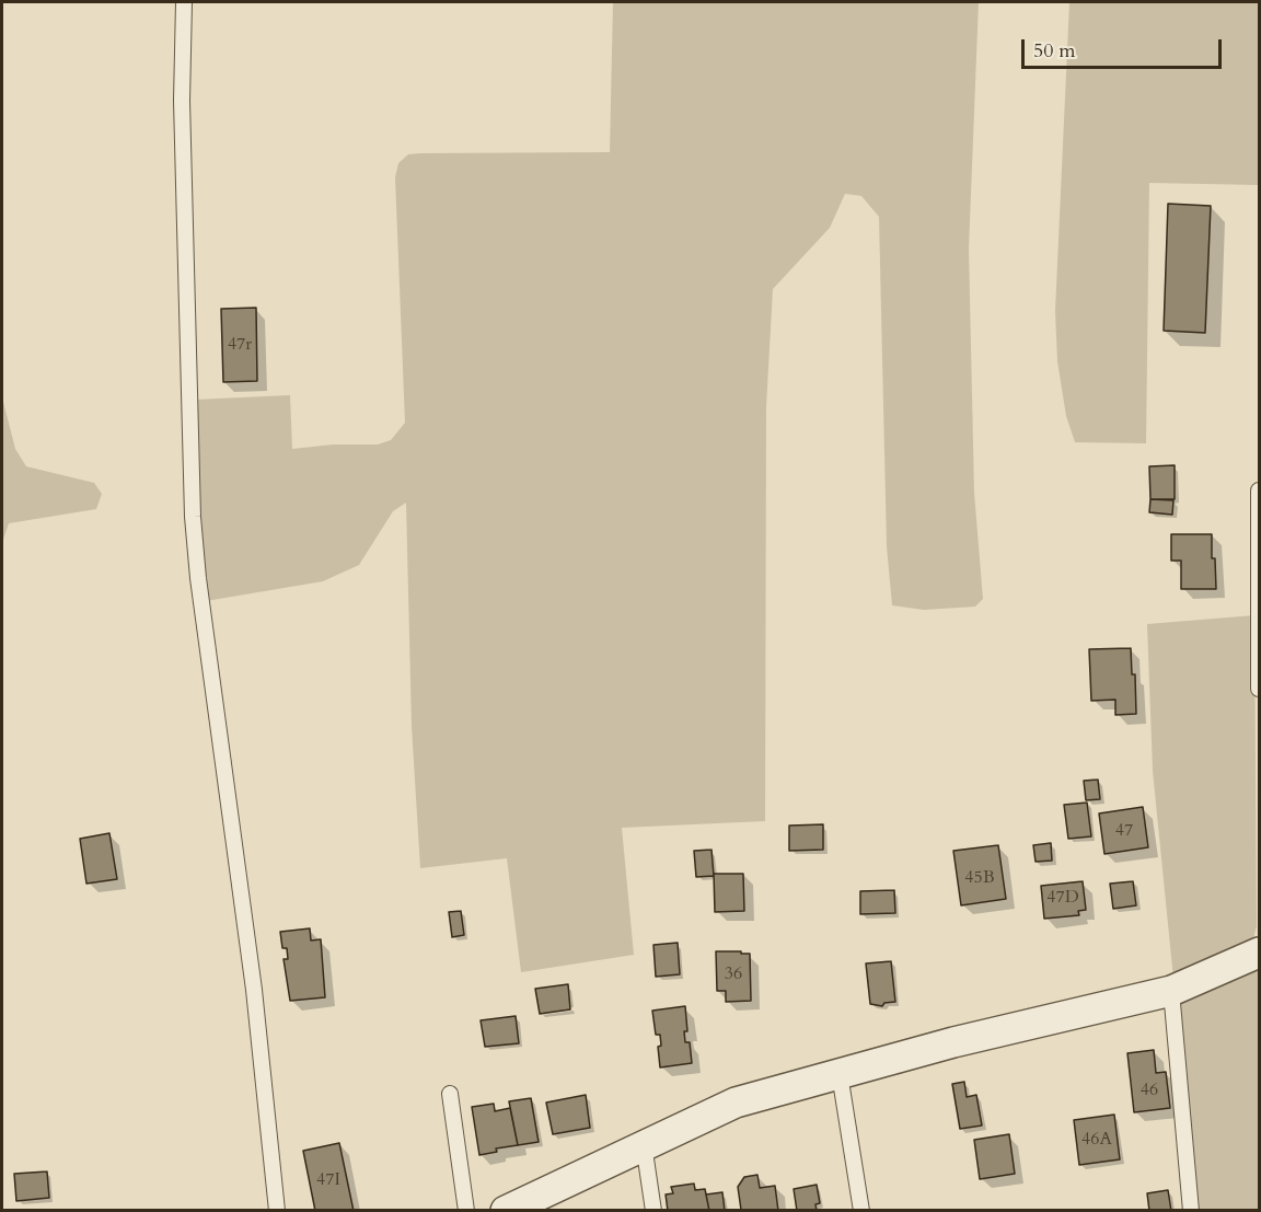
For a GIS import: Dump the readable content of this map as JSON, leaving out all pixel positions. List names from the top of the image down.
{
  "house_numbers": [
    "47r",
    "47",
    "45B",
    "47D",
    "36",
    "46",
    "46A",
    "47I"
  ],
  "scale_bar": "50 m"
}
